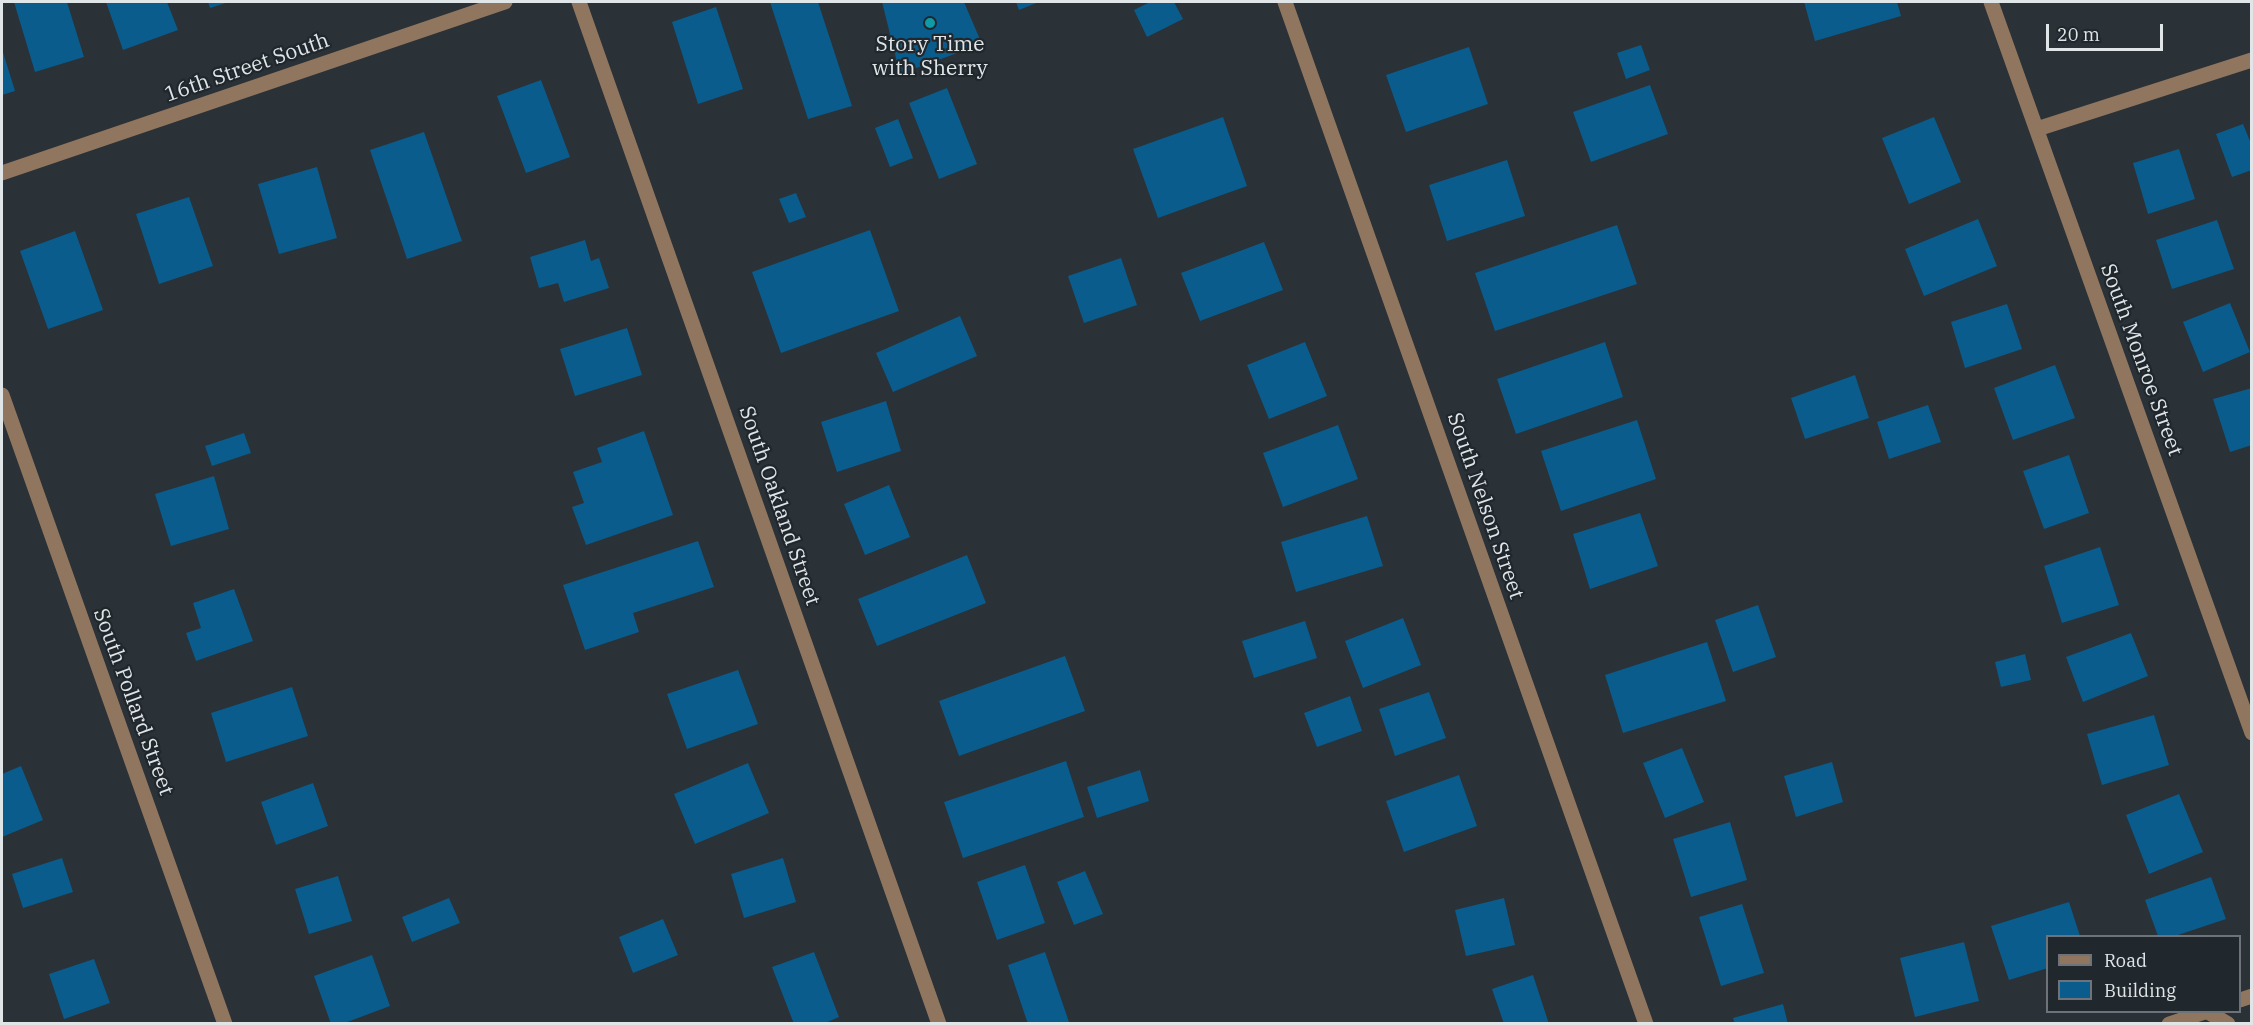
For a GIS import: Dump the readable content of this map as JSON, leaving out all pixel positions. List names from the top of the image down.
{
  "streets": {
    "street": [
      "16th Street South",
      "South Monroe Street",
      "South Oakland Street",
      "South Nelson Street",
      "South Pollard Street"
    ]
  },
  "places": ["Story Time with Sherry"],
  "legend": ["Road", "Building"],
  "scale_bar": "20 m"
}
